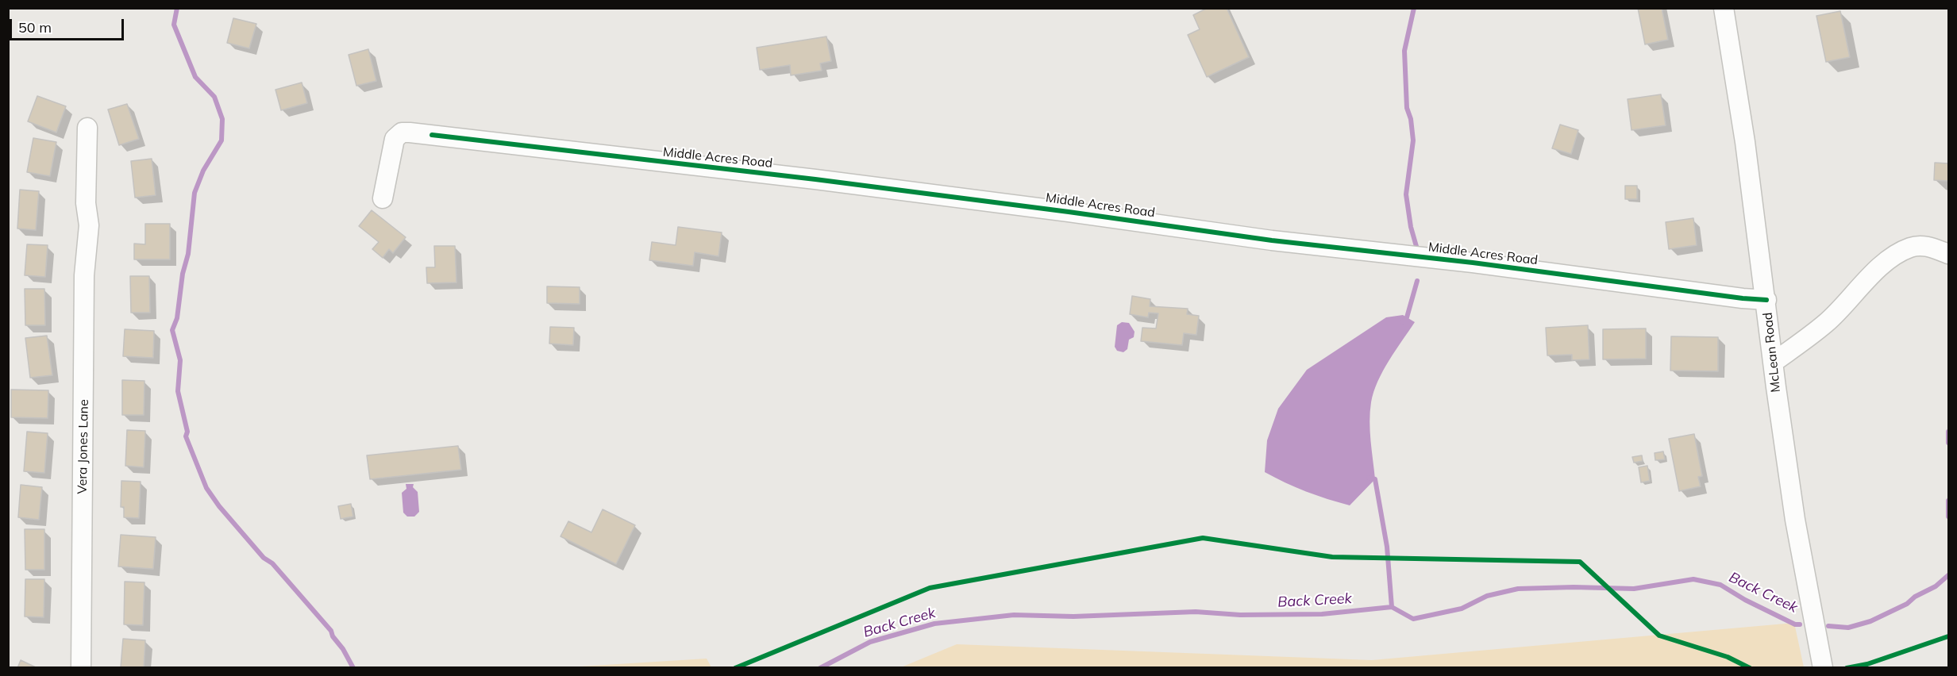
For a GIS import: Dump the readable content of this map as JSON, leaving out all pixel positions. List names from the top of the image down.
{
  "streets": {
    "street": ["Middle Acres Road", "McLean Road", "Vera Jones Lane"]
  },
  "crossings": [
    ["Middle Acres Road", "McLean Road"]
  ],
  "water": ["Back Creek"],
  "scale_bar": "50 m"
}
